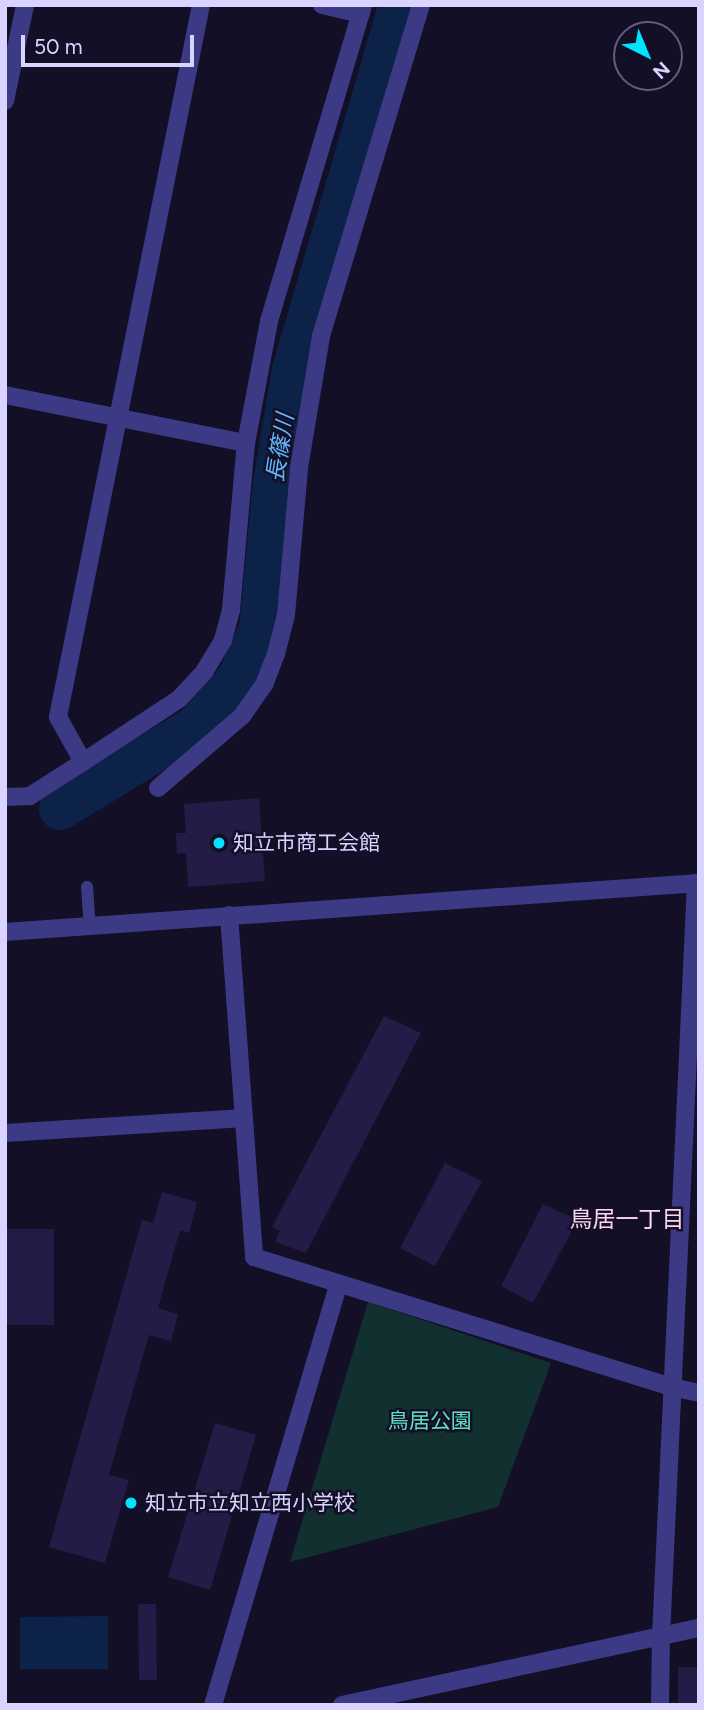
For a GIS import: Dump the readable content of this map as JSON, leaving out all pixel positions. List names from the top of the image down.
{
  "districts": ["鳥居一丁目"],
  "water": ["長篠川"],
  "parks": ["鳥居公園"],
  "places": ["知立市商工会館", "知立市立知立西小学校"],
  "scale_bar": "50 m",
  "north": "bottom right"
}
